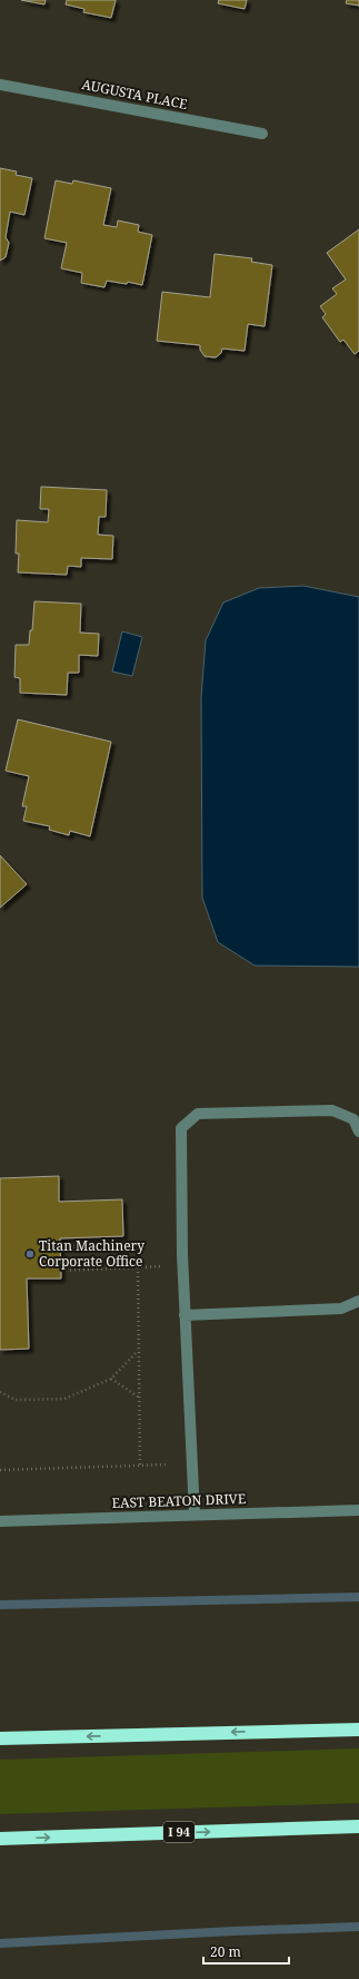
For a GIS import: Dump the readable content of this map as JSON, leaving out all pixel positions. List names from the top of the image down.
{
  "streets": {
    "highway": ["I 94"],
    "street": ["AUGUSTA PLACE", "EAST BEATON DRIVE"]
  },
  "places": ["Titan Machinery Corporate Office"],
  "scale_bar": "20 m"
}
